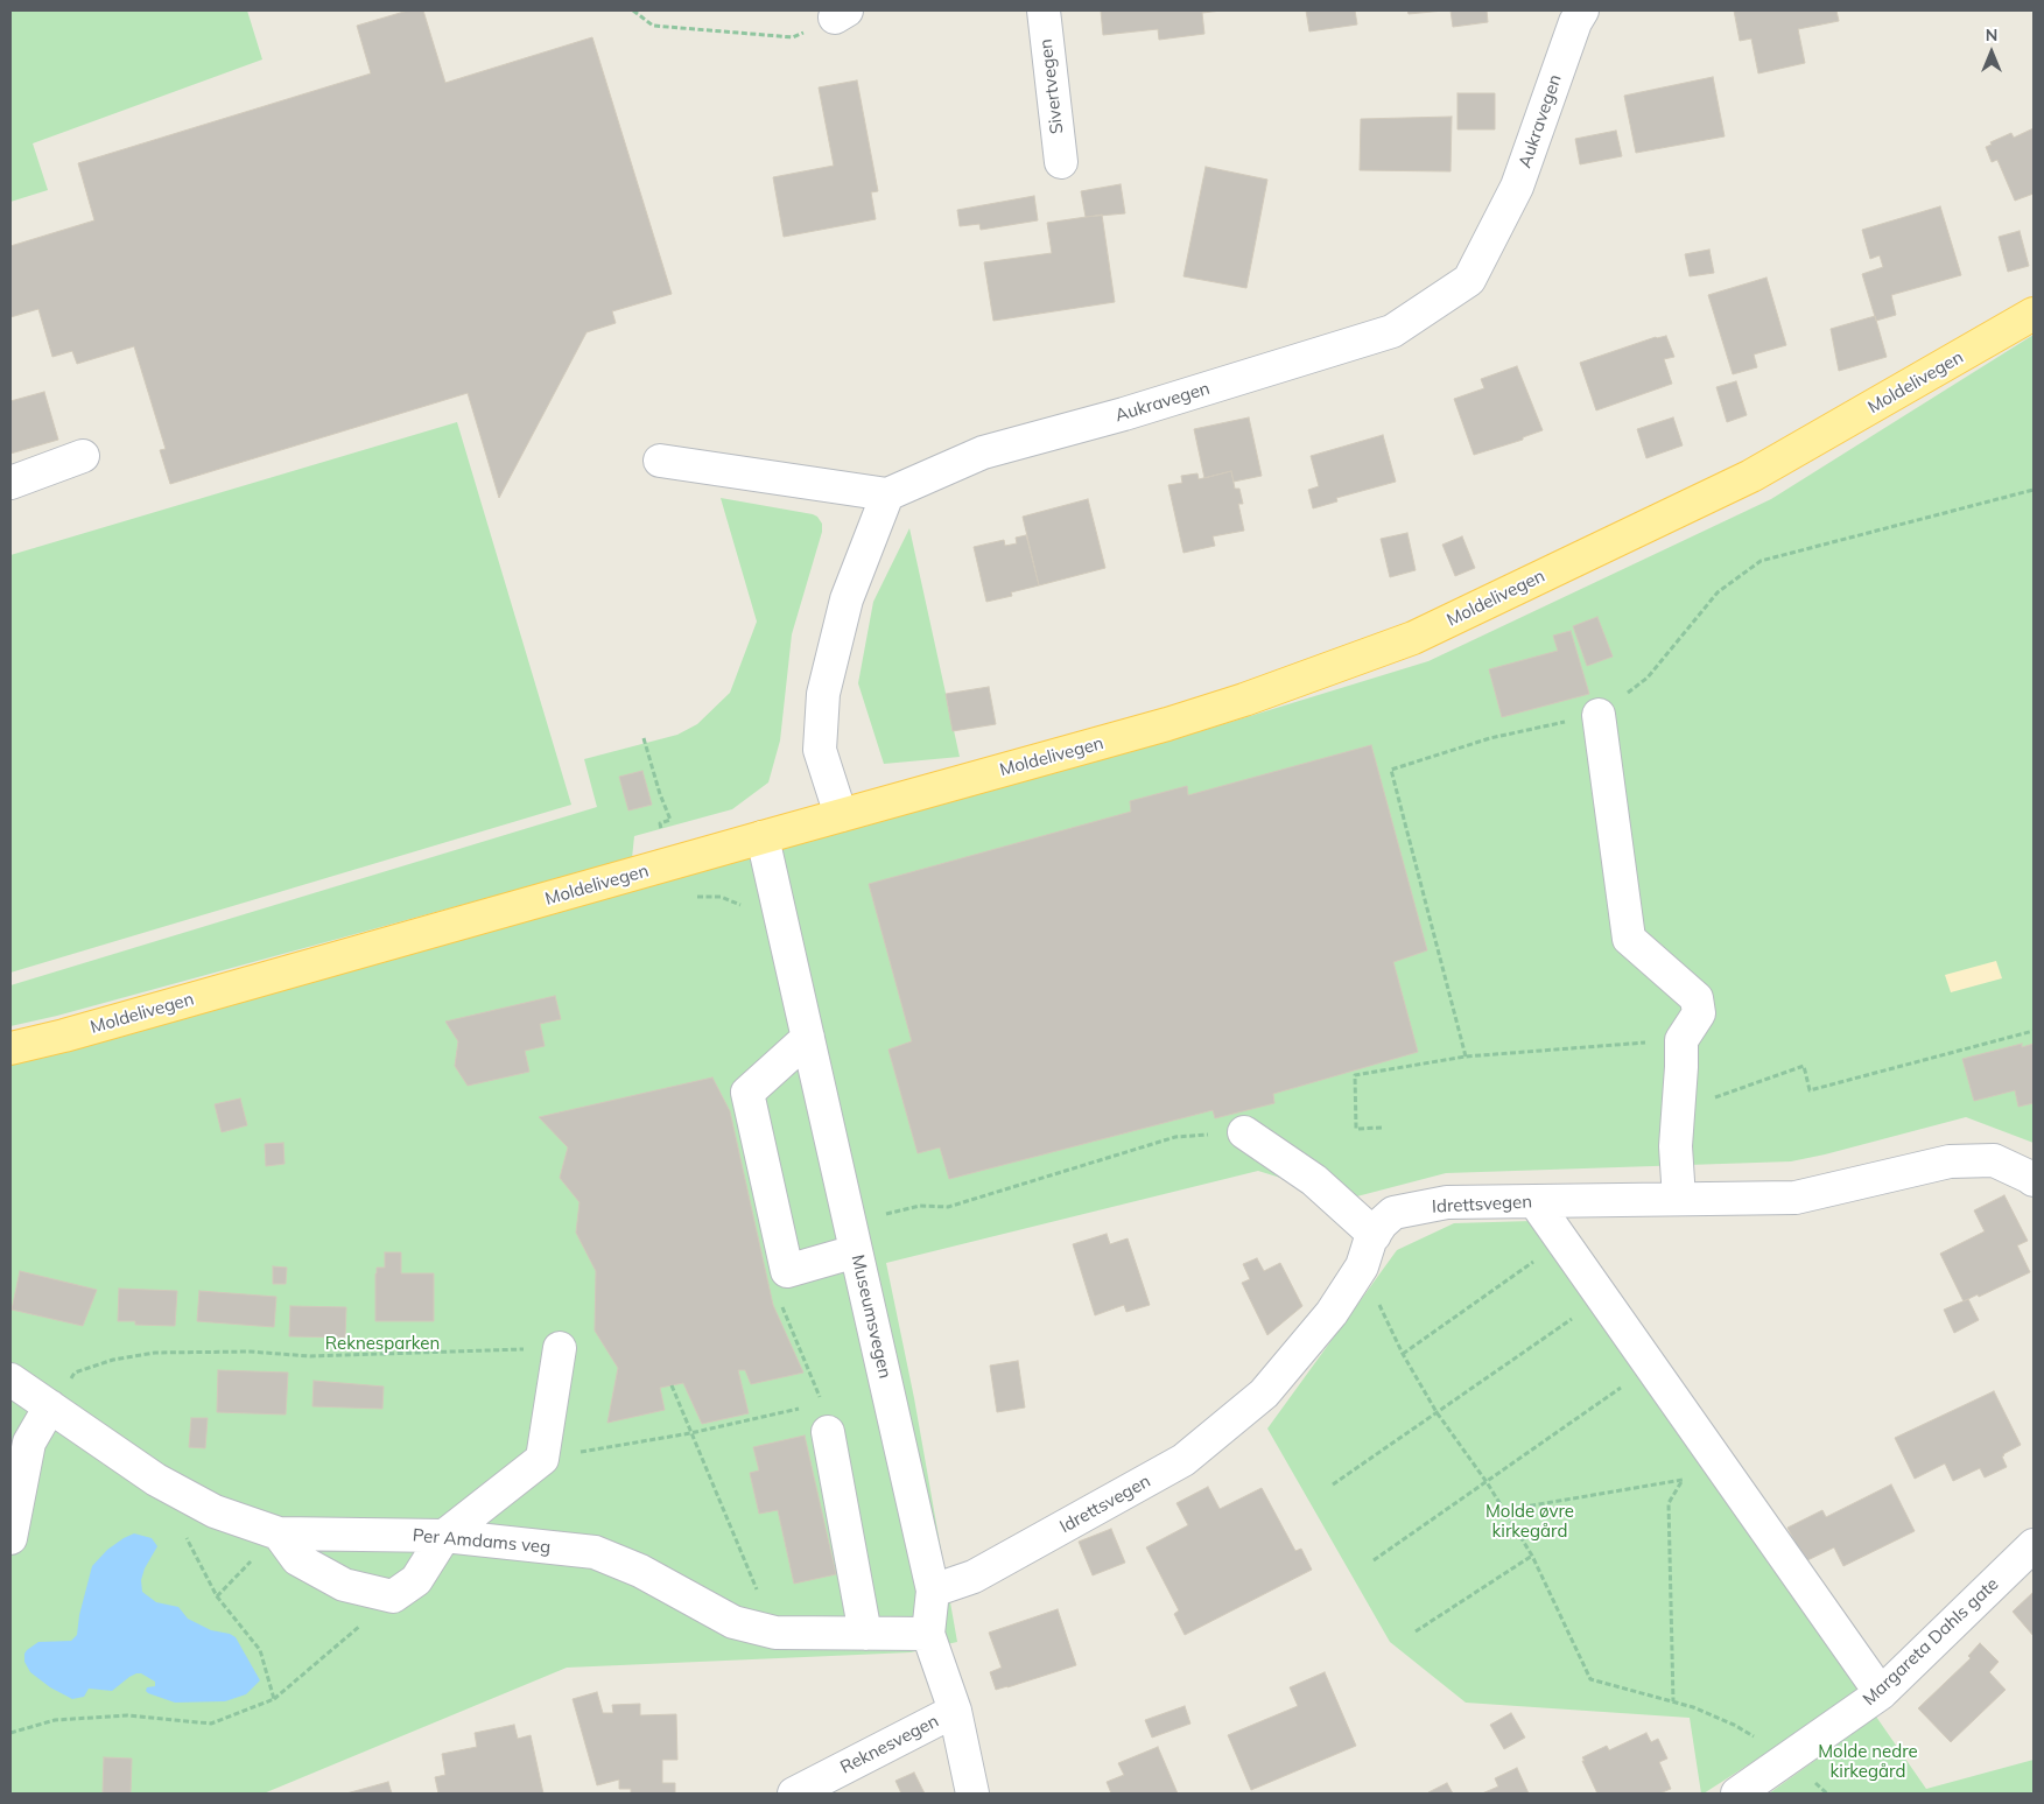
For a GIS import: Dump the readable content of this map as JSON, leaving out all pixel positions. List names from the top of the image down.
{
  "streets": {
    "main road": ["Moldelivegen"],
    "street": [
      "Sivertvegen",
      "Aukravegen",
      "Idrettsvegen",
      "Museumsvegen",
      "Per Amdams veg",
      "Margareta Dahls gate",
      "Reknesvegen"
    ]
  },
  "crossings": [
    ["Moldelivegen", "Museumsvegen"],
    ["Idrettsvegen", "Museumsvegen"],
    ["Museumsvegen", "Per Amdams veg"],
    ["Museumsvegen", "Reknesvegen"]
  ],
  "parks": ["Reknesparken", "Molde øvre kirkegård", "Molde nedre kirkegård"],
  "north": "top"
}
